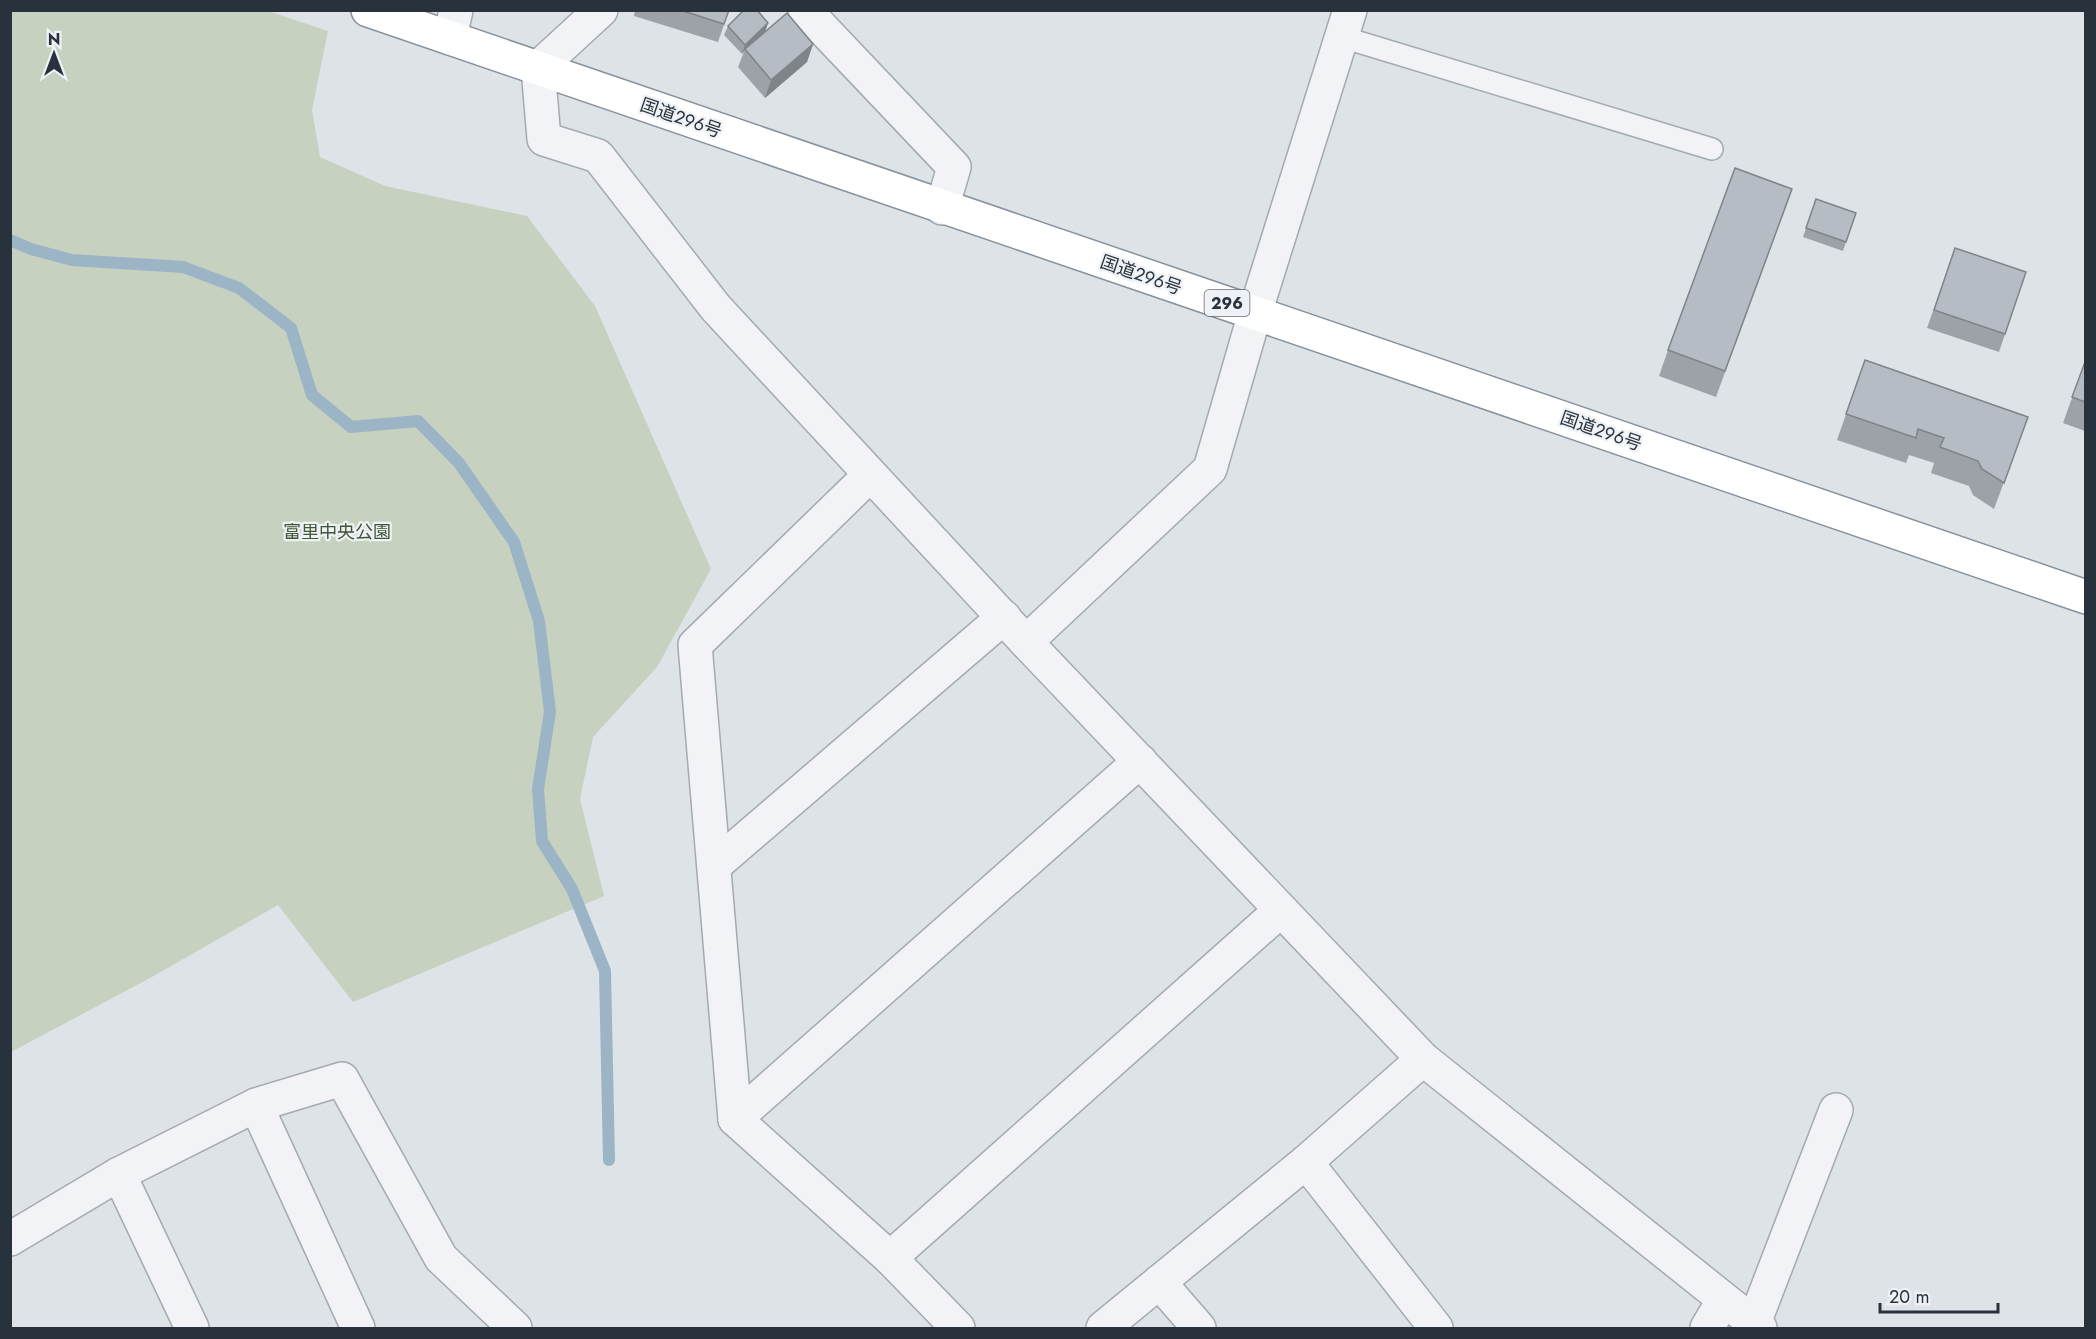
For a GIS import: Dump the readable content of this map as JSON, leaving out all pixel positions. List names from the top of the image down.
{
  "streets": {
    "highway": ["国道296号", "296"]
  },
  "parks": ["富里中央公園"],
  "scale_bar": "20 m",
  "north": "top"
}
